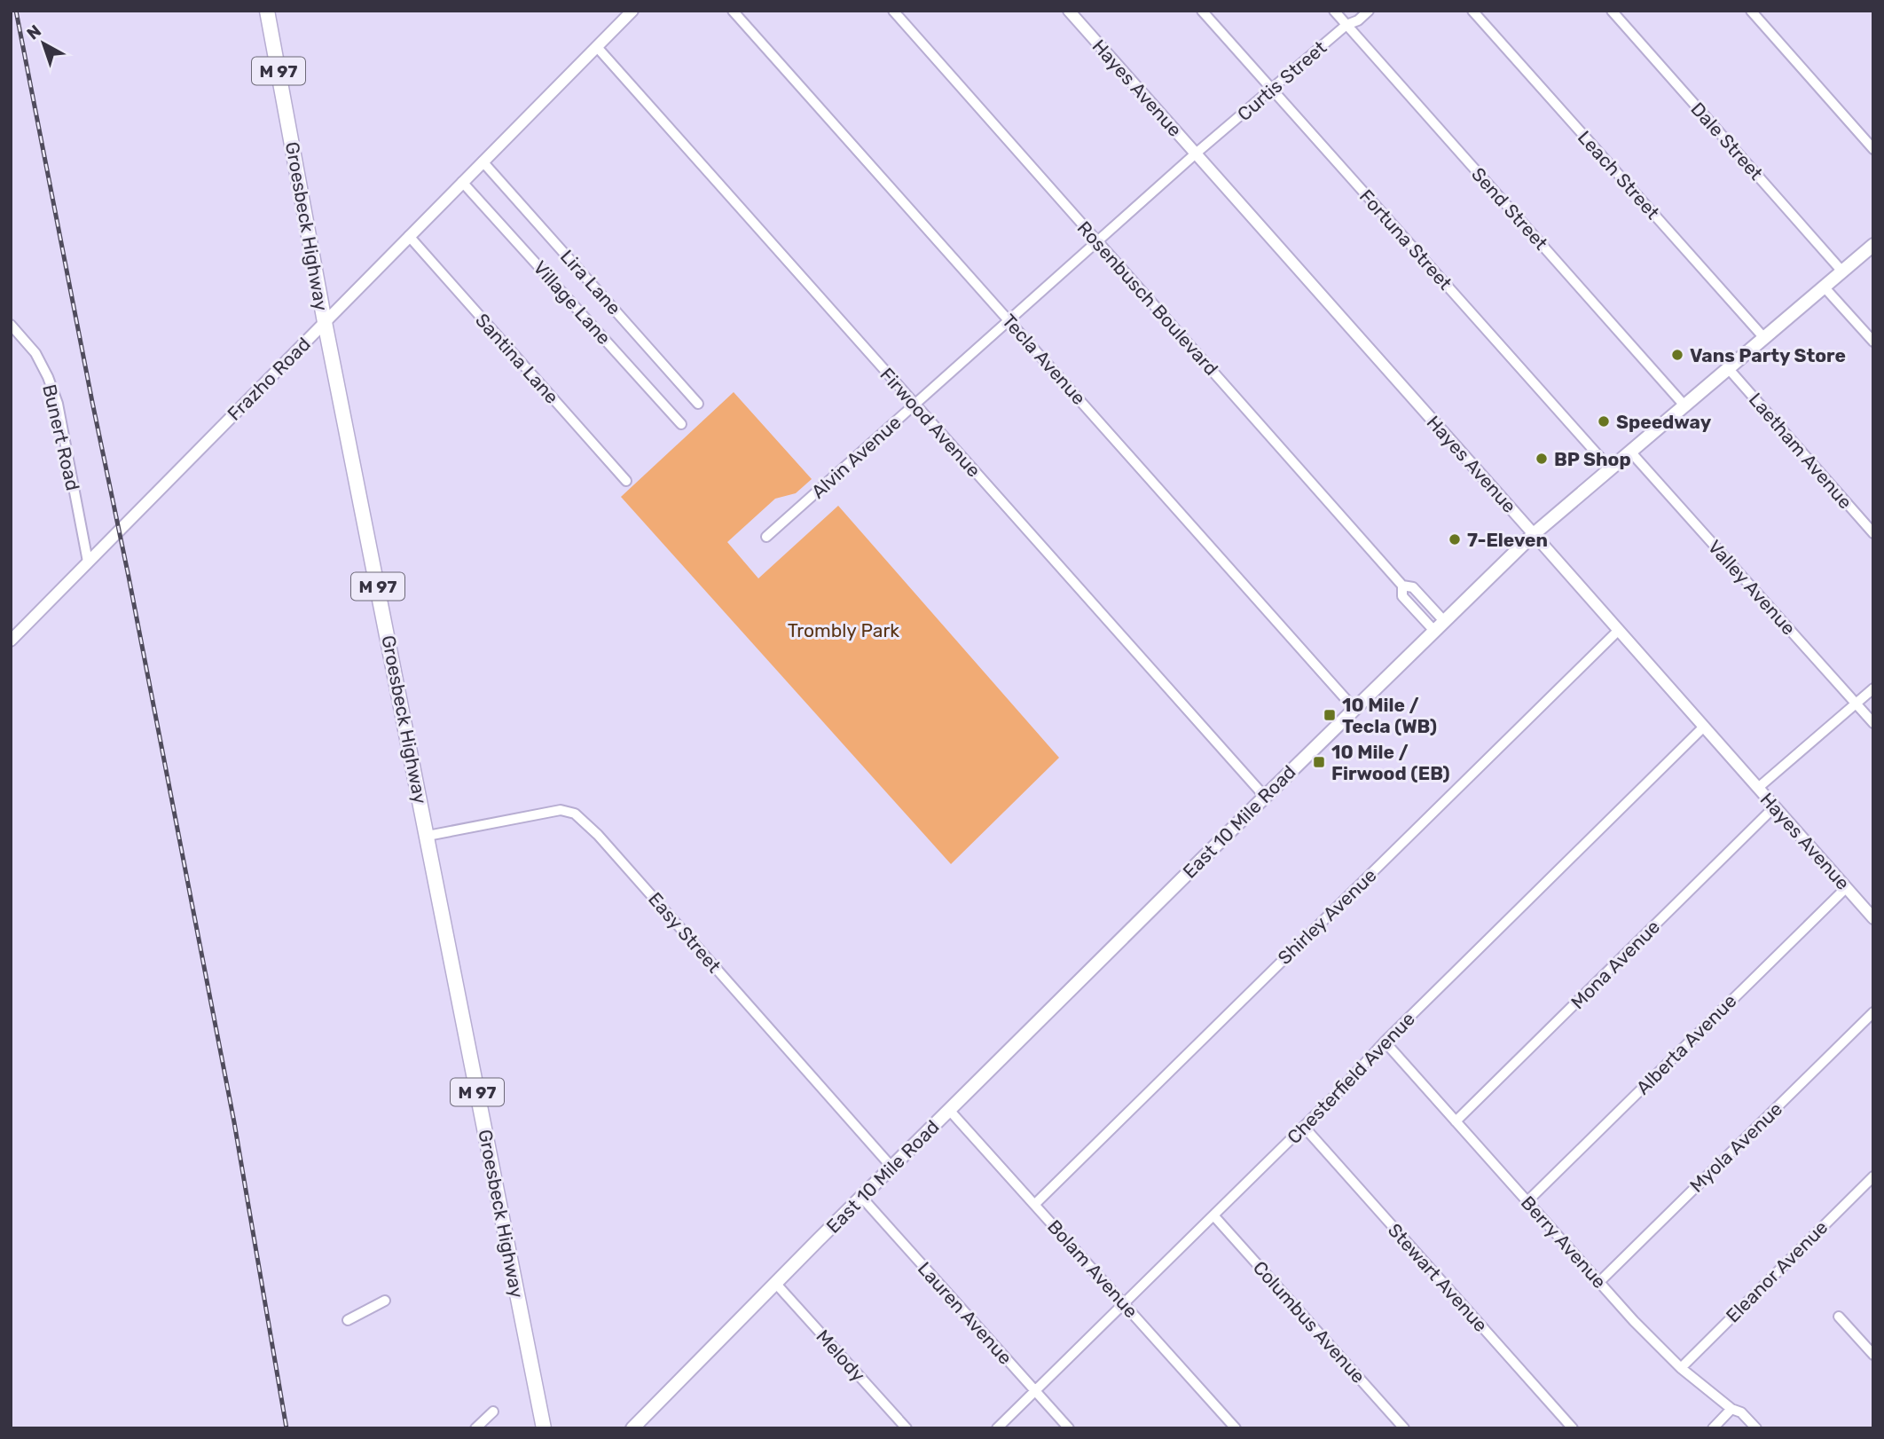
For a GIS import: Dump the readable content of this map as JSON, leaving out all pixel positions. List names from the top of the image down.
{
  "streets": {
    "main road": ["M 97", "Groesbeck Highway", "East 10 Mile Road"],
    "street": [
      "Curtis Street",
      "Hayes Avenue",
      "Dale Street",
      "Leach Street",
      "Send Street",
      "Fortuna Street",
      "Lira Lane",
      "Rosenbusch Boulevard",
      "Village Lane",
      "Santina Lane",
      "Tecla Avenue",
      "Frazho Road",
      "Firwood Avenue",
      "Bunert Road",
      "Laetham Avenue",
      "Alvin Avenue",
      "Valley Avenue",
      "Shirley Avenue",
      "Easy Street",
      "Mona Avenue",
      "Alberta Avenue",
      "Chesterfield Avenue",
      "Myola Avenue",
      "Berry Avenue",
      "Bolam Avenue",
      "Eleanor Avenue",
      "Stewart Avenue",
      "Lauren Avenue",
      "Columbus Avenue",
      "Melody"
    ]
  },
  "crossings": [
    ["Curtis Street", "Hayes Avenue"],
    ["Curtis Street", "Send Street"],
    ["Curtis Street", "Fortuna Street"],
    ["Curtis Street", "Alvin Avenue"],
    ["Hayes Avenue", "Alvin Avenue"],
    ["Hayes Avenue", "East 10 Mile Road"],
    ["Hayes Avenue", "Shirley Avenue"],
    ["Hayes Avenue", "Mona Avenue"],
    ["Hayes Avenue", "Alberta Avenue"],
    ["Hayes Avenue", "Chesterfield Avenue"],
    ["Dale Street", "East 10 Mile Road"],
    ["Leach Street", "East 10 Mile Road"],
    ["Send Street", "East 10 Mile Road"],
    ["Groesbeck Highway", "Frazho Road"],
    ["Groesbeck Highway", "Easy Street"],
    ["Fortuna Street", "East 10 Mile Road"],
    ["Lira Lane", "Frazho Road"],
    ["Rosenbusch Boulevard", "Alvin Avenue"],
    ["Rosenbusch Boulevard", "East 10 Mile Road"],
    ["Village Lane", "Frazho Road"],
    ["Santina Lane", "Frazho Road"],
    ["Tecla Avenue", "Alvin Avenue"],
    ["Tecla Avenue", "East 10 Mile Road"],
    ["Frazho Road", "Firwood Avenue"],
    ["Frazho Road", "Bunert Road"],
    ["Firwood Avenue", "Alvin Avenue"],
    ["Firwood Avenue", "East 10 Mile Road"],
    ["Laetham Avenue", "East 10 Mile Road"],
    ["Valley Avenue", "East 10 Mile Road"],
    ["East 10 Mile Road", "Easy Street"],
    ["East 10 Mile Road", "Bolam Avenue"],
    ["East 10 Mile Road", "Lauren Avenue"],
    ["East 10 Mile Road", "Melody"],
    ["Shirley Avenue", "Bolam Avenue"],
    ["Mona Avenue", "Berry Avenue"],
    ["Alberta Avenue", "Berry Avenue"],
    ["Chesterfield Avenue", "Berry Avenue"],
    ["Chesterfield Avenue", "Bolam Avenue"],
    ["Chesterfield Avenue", "Stewart Avenue"],
    ["Chesterfield Avenue", "Lauren Avenue"],
    ["Chesterfield Avenue", "Columbus Avenue"],
    ["Myola Avenue", "Berry Avenue"],
    ["Berry Avenue", "Eleanor Avenue"]
  ],
  "parks": ["Trombly Park"],
  "places": {
    "other": [
      "Vans Party Store",
      "Speedway",
      "BP Shop",
      "7-Eleven"
    ],
    "transit": ["10 Mile / Tecla (WB)", "10 Mile / Firwood (EB)"]
  },
  "north": "top left"
}
